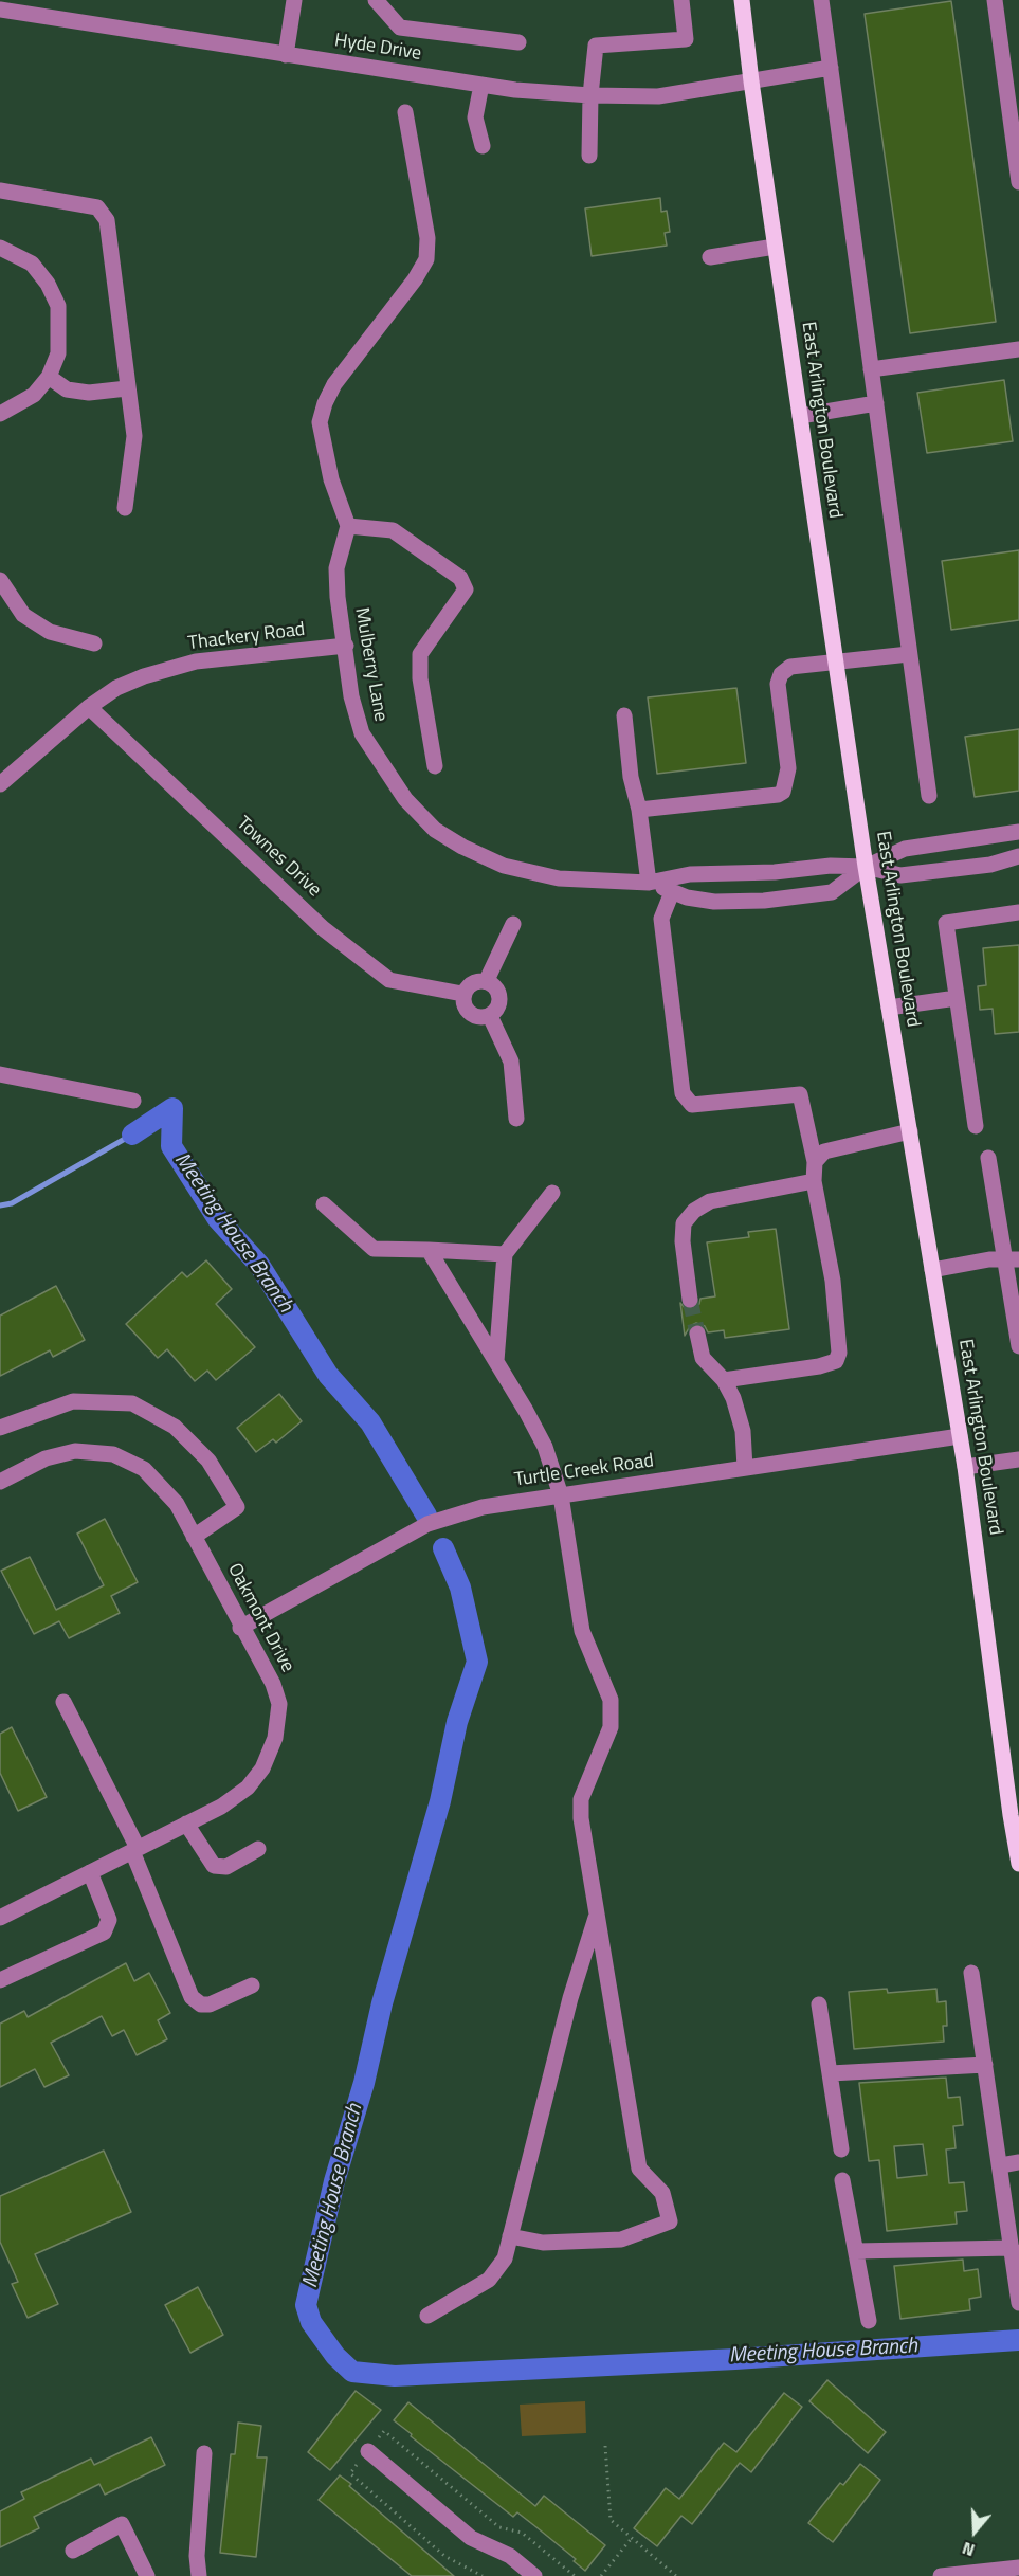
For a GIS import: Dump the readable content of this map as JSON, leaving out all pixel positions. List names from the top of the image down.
{
  "streets": {
    "main road": ["East Arlington Boulevard"],
    "street": [
      "Hyde Drive",
      "Thackery Road",
      "Mulberry Lane",
      "Townes Drive",
      "Turtle Creek Road",
      "Oakmont Drive"
    ]
  },
  "crossings": [
    ["Hyde Drive", "East Arlington Boulevard"],
    ["East Arlington Boulevard", "Mulberry Lane"],
    ["East Arlington Boulevard", "Turtle Creek Road"],
    ["Thackery Road", "Mulberry Lane"],
    ["Thackery Road", "Townes Drive"],
    ["Turtle Creek Road", "Oakmont Drive"]
  ],
  "water": ["Meeting House Branch"],
  "north": "bottom"
}
